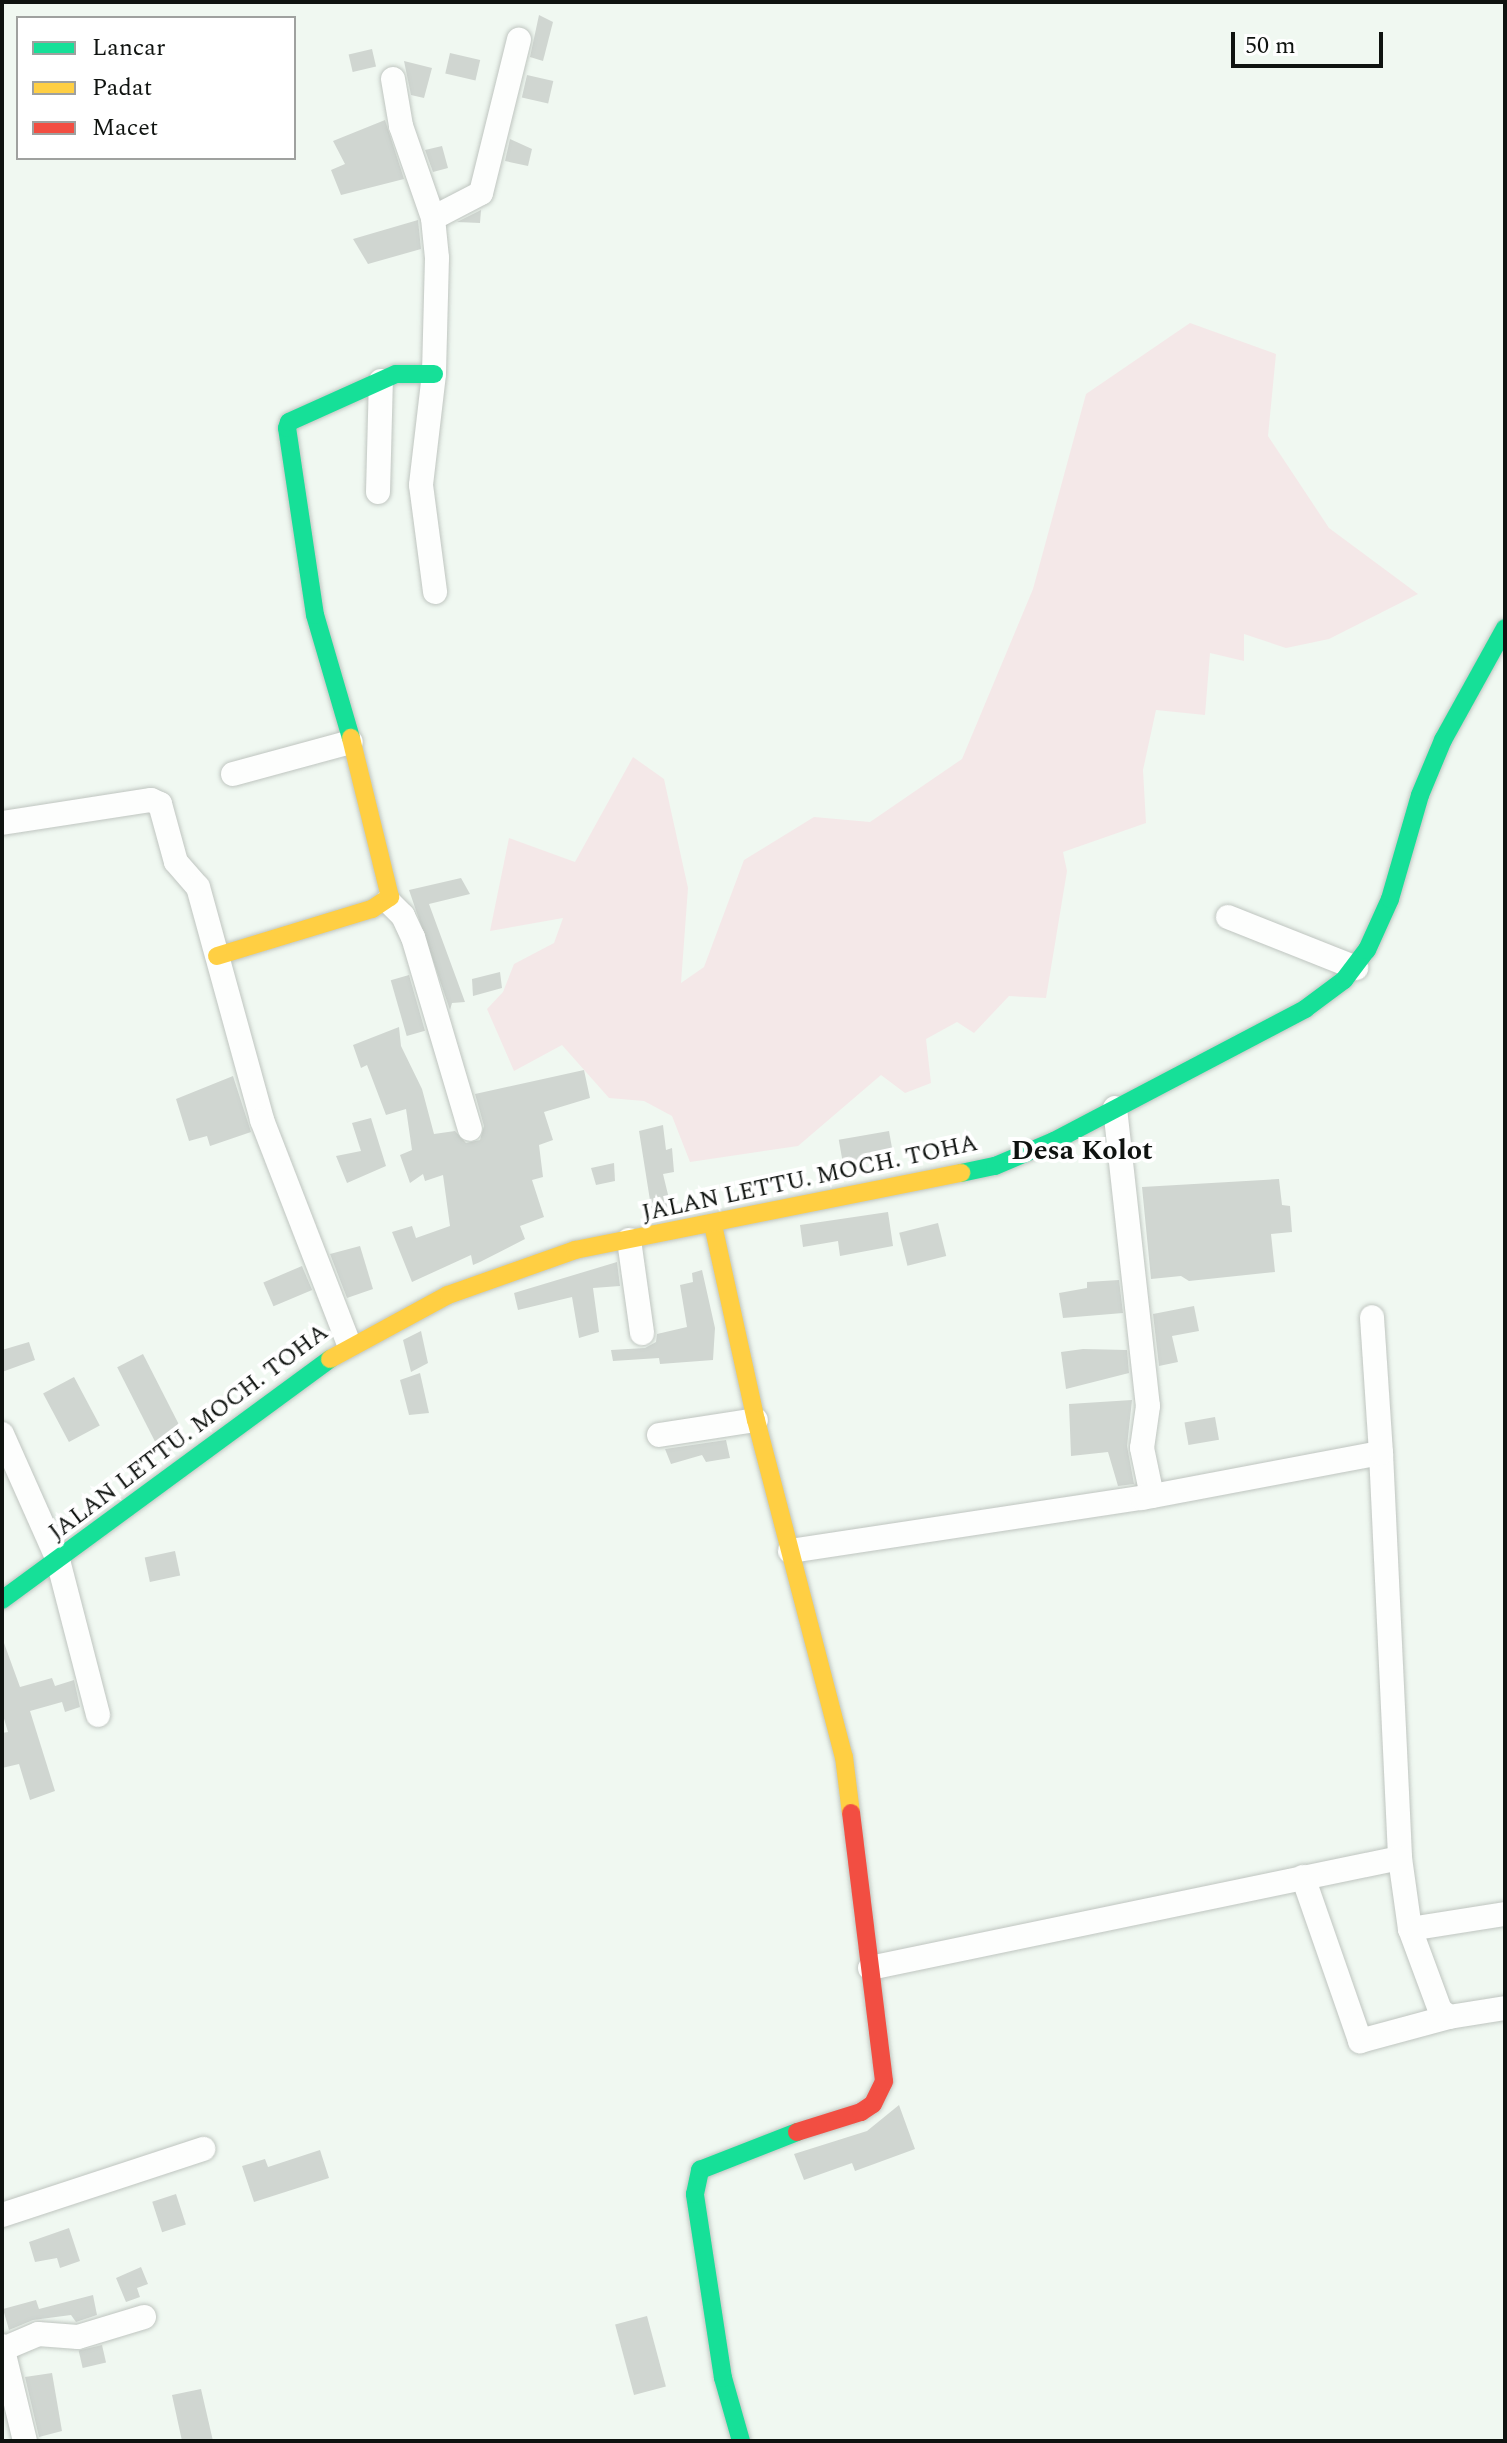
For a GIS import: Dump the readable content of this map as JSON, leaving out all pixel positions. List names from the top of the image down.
{
  "streets": {
    "street": ["JALAN LETTU. MOCH. TOHA"]
  },
  "districts": ["Desa Kolot"],
  "legend": ["Lancar", "Padat", "Macet"],
  "scale_bar": "50 m"
}
